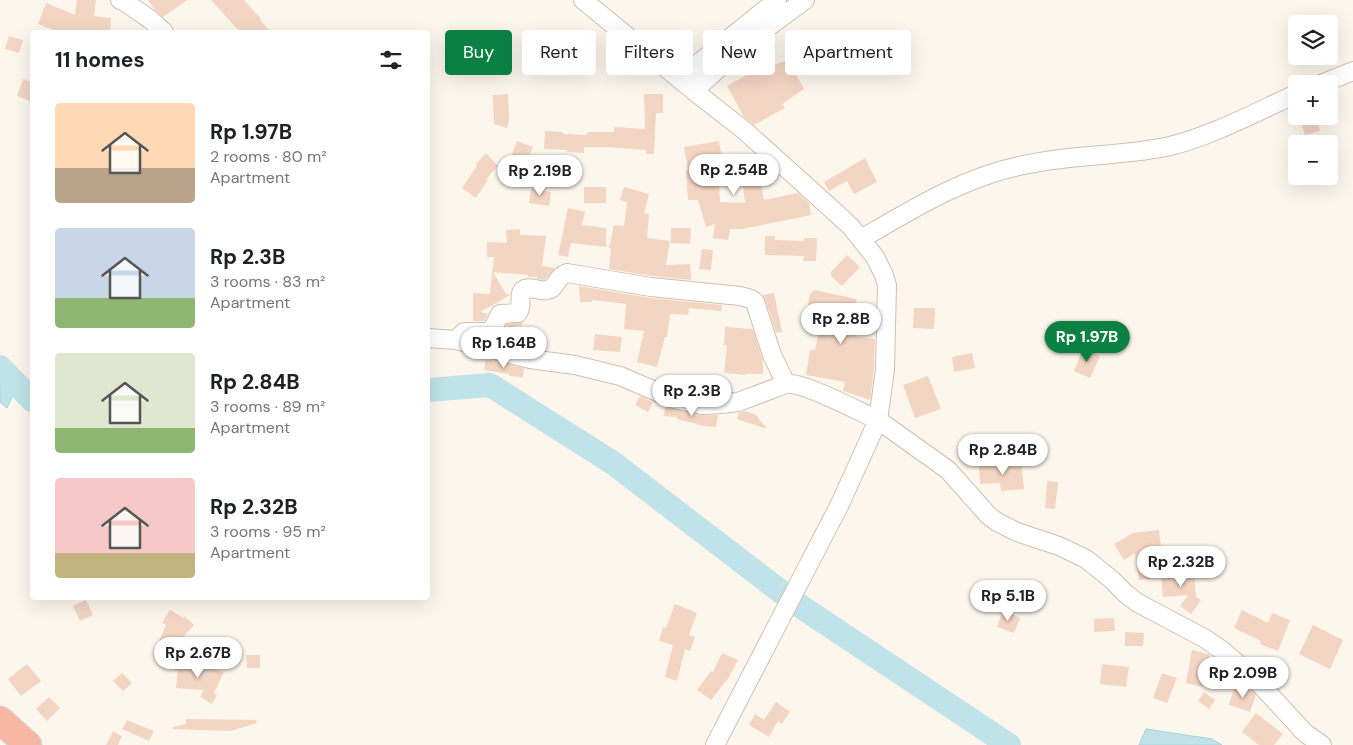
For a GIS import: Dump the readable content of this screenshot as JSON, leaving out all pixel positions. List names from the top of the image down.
{
  "page": {
    "map_buttons": ["+", "−"],
    "chip": [
      "Buy",
      "Rent",
      "Filters",
      "New",
      "Apartment"
    ],
    "heading": "11 homes",
    "list": [
      {
        "name": "Rp 1.97B",
        "note": "2 rooms · 80 m² · Apartment"
      },
      {
        "name": "Rp 2.3B",
        "note": "3 rooms · 83 m² · Apartment"
      },
      {
        "name": "Rp 2.84B",
        "note": "3 rooms · 89 m² · Apartment"
      },
      {
        "name": "Rp 2.32B",
        "note": "3 rooms · 95 m² · Apartment"
      }
    ],
    "price": [
      "Rp 2.54B",
      "Rp 2.19B",
      "Rp 2.8B",
      "Rp 1.97B",
      "Rp 1.64B",
      "Rp 2.3B",
      "Rp 2.84B",
      "Rp 2.32B",
      "Rp 5.1B",
      "Rp 2.67B",
      "Rp 2.09B"
    ]
  }
}
